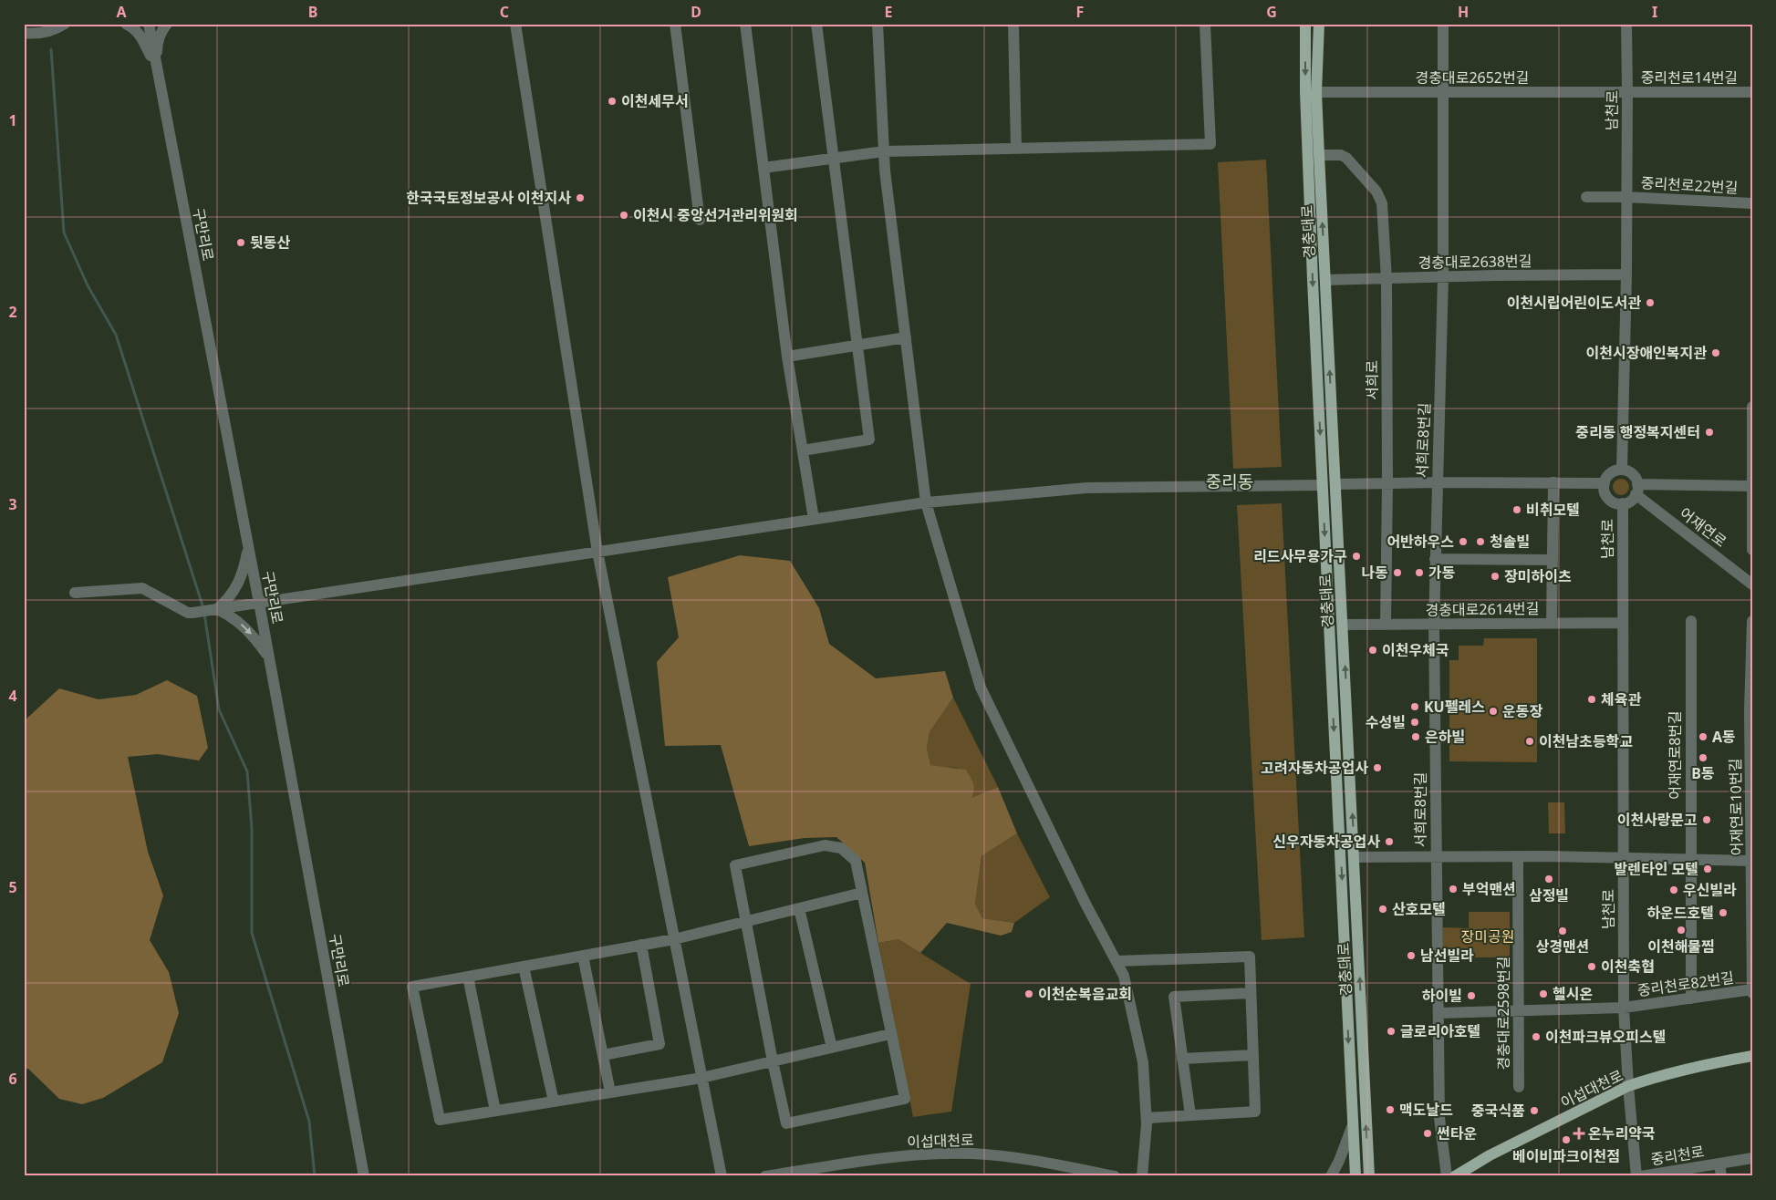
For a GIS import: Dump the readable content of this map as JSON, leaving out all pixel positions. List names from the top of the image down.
{
  "streets": {
    "main road": ["경충대로", "이섭대천로"],
    "street": [
      "경충대로2652번길",
      "중리천로14번길",
      "남천로",
      "중리천로22번길",
      "구만리로",
      "경충대로2638번길",
      "서희로",
      "서희로8번길",
      "어재연로",
      "경충대로2614번길",
      "어재연로8번길",
      "어재연로10번길",
      "중리천로82번길",
      "경충대로2598번길",
      "중리천로"
    ]
  },
  "crossings": [
    ["경충대로2652번길", "중리천로14번길"],
    ["경충대로2652번길", "남천로"],
    ["경충대로2652번길", "경충대로"],
    ["경충대로2652번길", "서희로8번길"],
    ["중리천로14번길", "남천로"],
    ["남천로", "중리천로22번길"],
    ["남천로", "경충대로2638번길"],
    ["남천로", "어재연로"],
    ["남천로", "경충대로2614번길"],
    ["남천로", "중리천로82번길"],
    ["남천로", "이섭대천로"],
    ["경충대로", "경충대로2638번길"],
    ["경충대로", "경충대로2614번길"],
    ["경충대로2638번길", "서희로"],
    ["경충대로2638번길", "서희로8번길"],
    ["서희로", "경충대로2614번길"],
    ["서희로8번길", "경충대로2614번길"],
    ["서희로8번길", "중리천로82번길"],
    ["어재연로8번길", "중리천로82번길"],
    ["어재연로10번길", "중리천로82번길"],
    ["중리천로82번길", "경충대로2598번길"]
  ],
  "districts": ["중리동"],
  "parks": ["장미공원"],
  "places": {
    "other": [
      "이천세무서",
      "한국국토정보공사 이천지사",
      "이천시 중앙선거관리위원회",
      "뒷동산",
      "이천시립어린이도서관",
      "이천시장애인복지관",
      "중리동 행정복지센터",
      "비취모텔",
      "어반하우스",
      "청솔빌",
      "리드사무용가구",
      "나동",
      "가동",
      "장미하이츠",
      "이천우체국",
      "체육관",
      "KU펠레스",
      "운동장",
      "수성빌",
      "은하빌",
      "A동",
      "이천남초등학교",
      "B동",
      "고려자동차공업사",
      "이천사랑문고",
      "신우자동차공업사",
      "발렌타인 모텔",
      "삼정빌",
      "부억맨션",
      "우신빌라",
      "산호모텔",
      "하운드호텔",
      "이천해물찜",
      "상경맨션",
      "남선빌라",
      "이천축협",
      "이천순복음교회",
      "헬시온",
      "하이빌",
      "글로리아호텔",
      "이천파크뷰오피스텔",
      "맥도날드",
      "중국식품",
      "썬타운",
      "베이비파크이천점"
    ],
    "health": ["온누리약국"]
  },
  "grid": {
    "columns": [
      "A",
      "B",
      "C",
      "D",
      "E",
      "F",
      "G",
      "H",
      "I"
    ],
    "rows": [
      "1",
      "2",
      "3",
      "4",
      "5",
      "6"
    ]
  }
}
